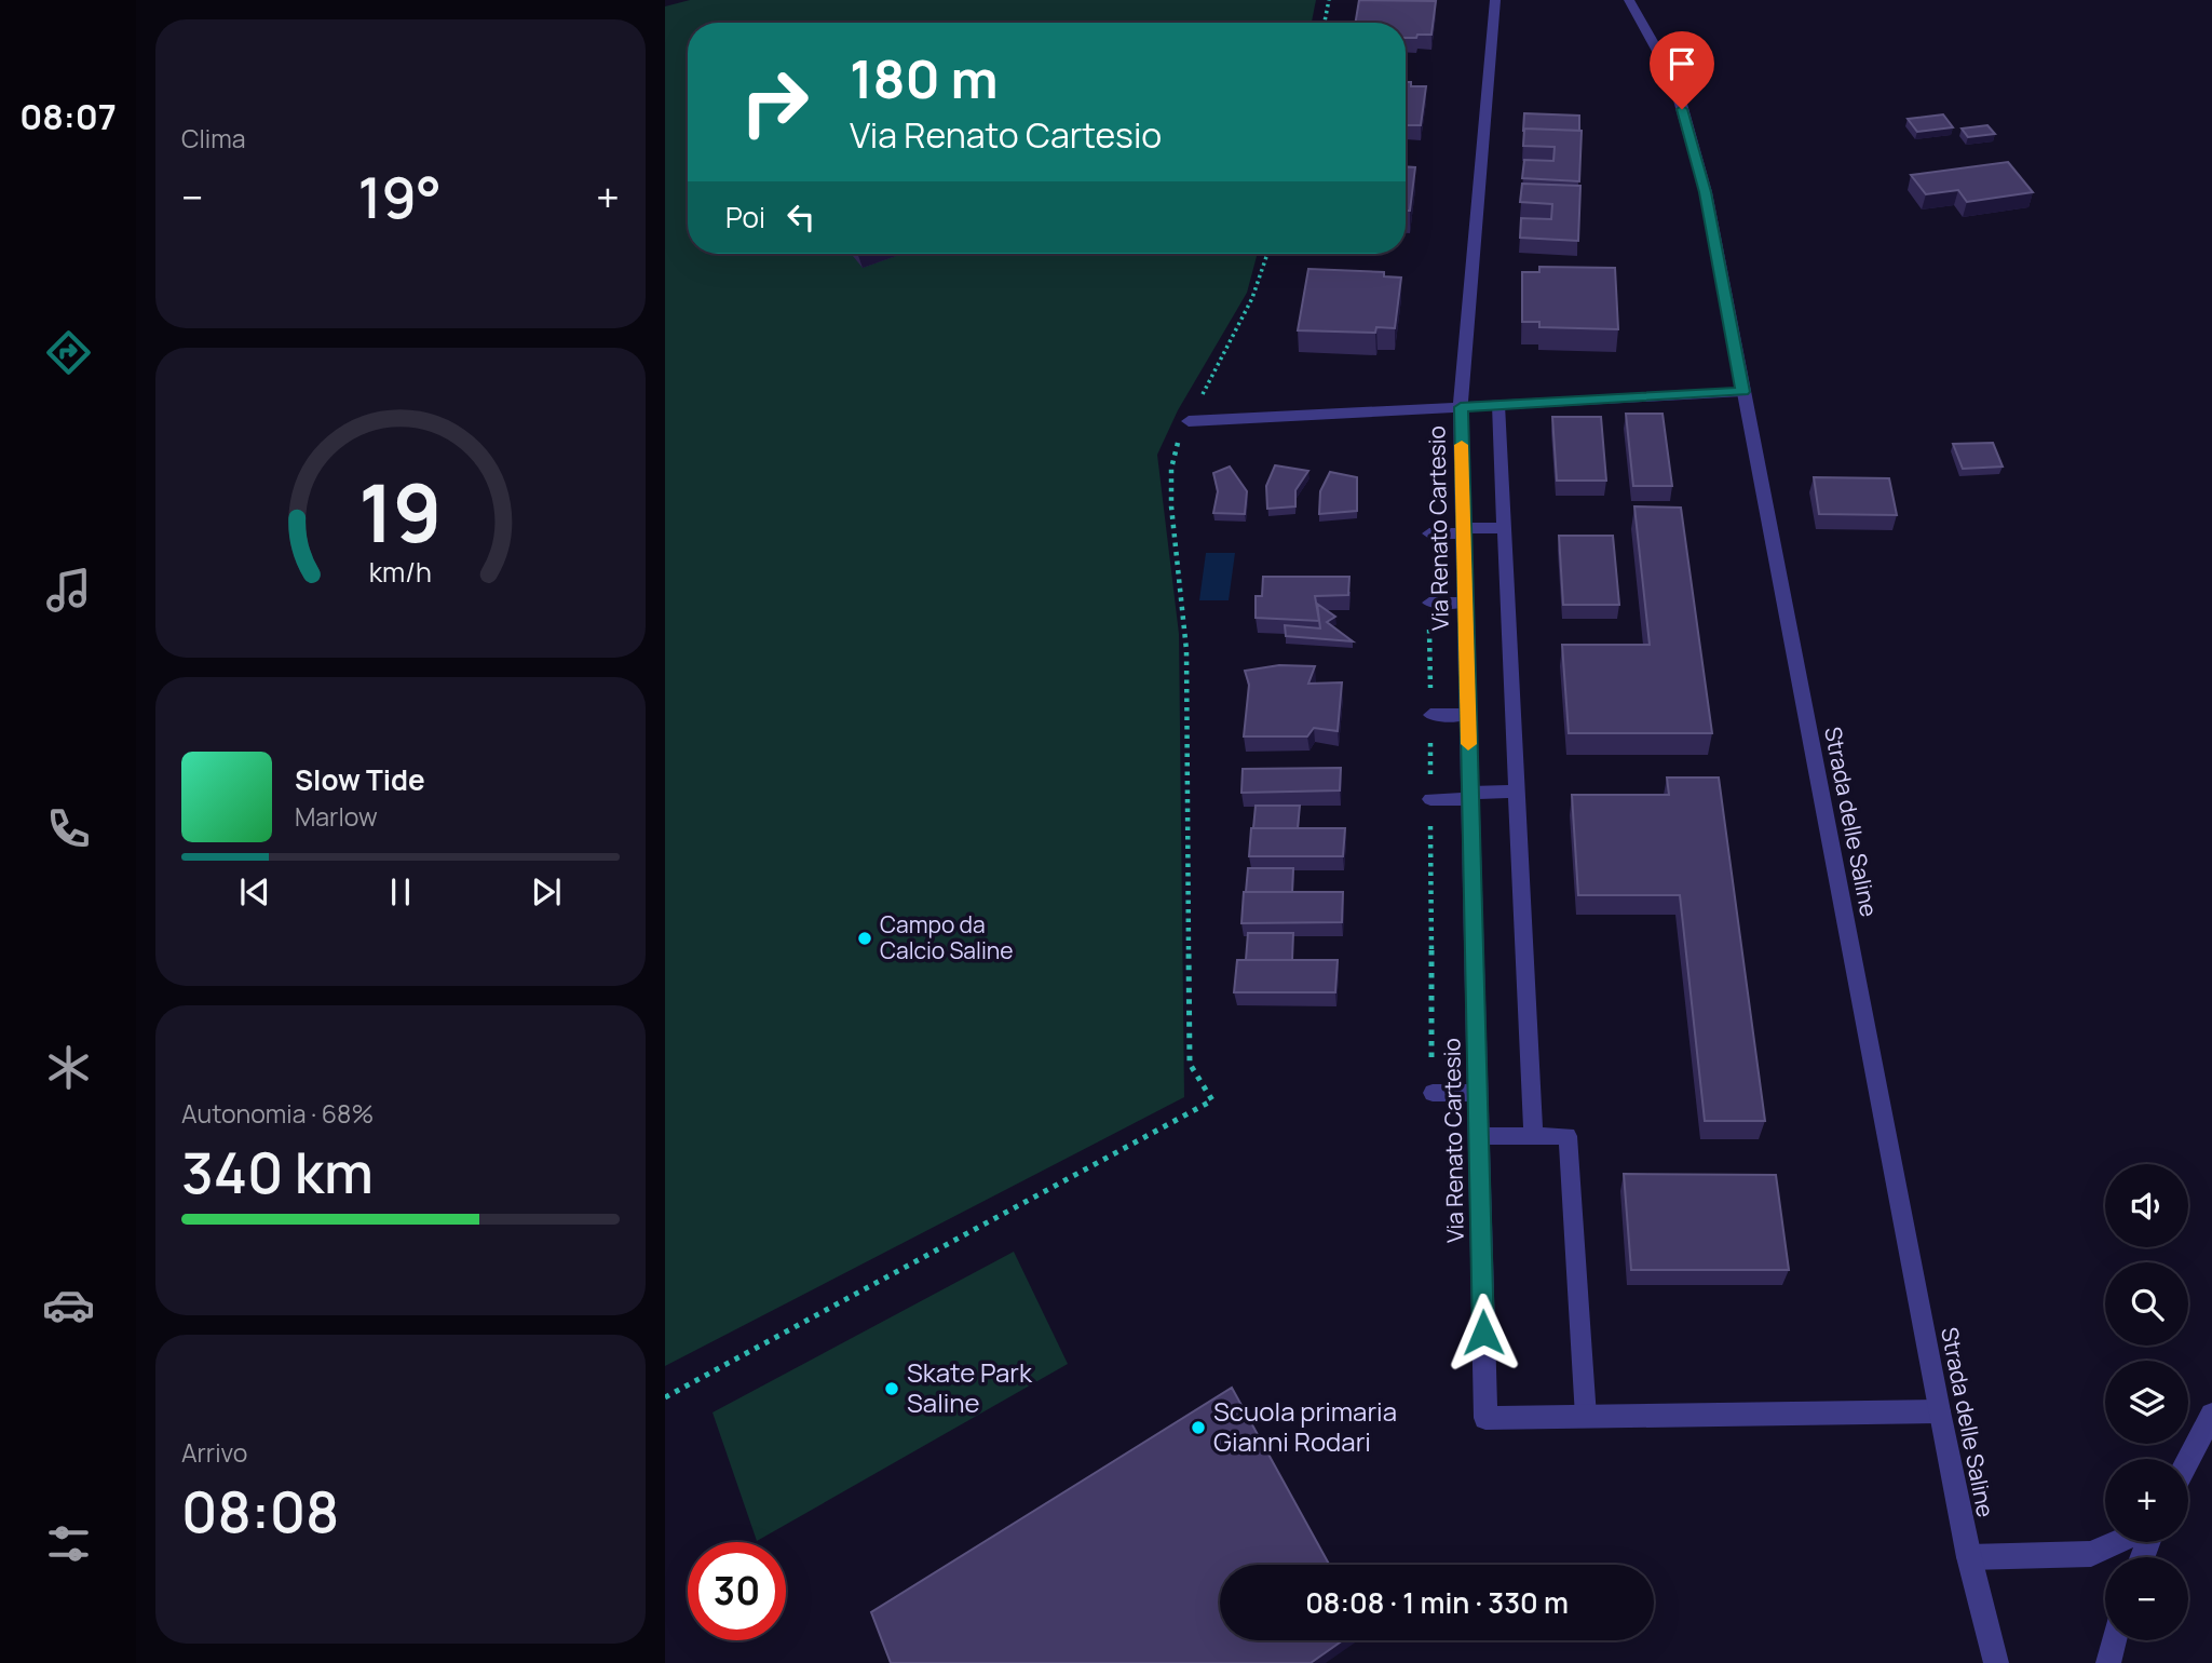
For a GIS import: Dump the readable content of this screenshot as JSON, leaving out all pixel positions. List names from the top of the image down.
{
  "streets": {
    "street": ["Via Renato Cartesio", "Strada delle Saline"]
  },
  "crossings": [
    ["Via Renato Cartesio", "Strada delle Saline"]
  ],
  "places": ["Campo da Calcio Saline", "Skate Park Saline", "Scuola primaria Gianni Rodari"],
  "page": {
    "tabs": "08:07",
    "tile": [
      "Clima",
      ["Autonomia · 68%", "340 km"],
      ["Arrivo", "08:08"]
    ],
    "turn": ["180 m", "Via Renato Cartesio"],
    "heat": ["−", "19°", "+"],
    "then": "Poi",
    "song": ["Slow Tide", "Marlow"],
    "map_buttons": ["+", "−"],
    "limit": "30",
    "trip": "08:08 · 1 min · 330 m",
    "gauge": ["19", "km/h"]
  }
}
